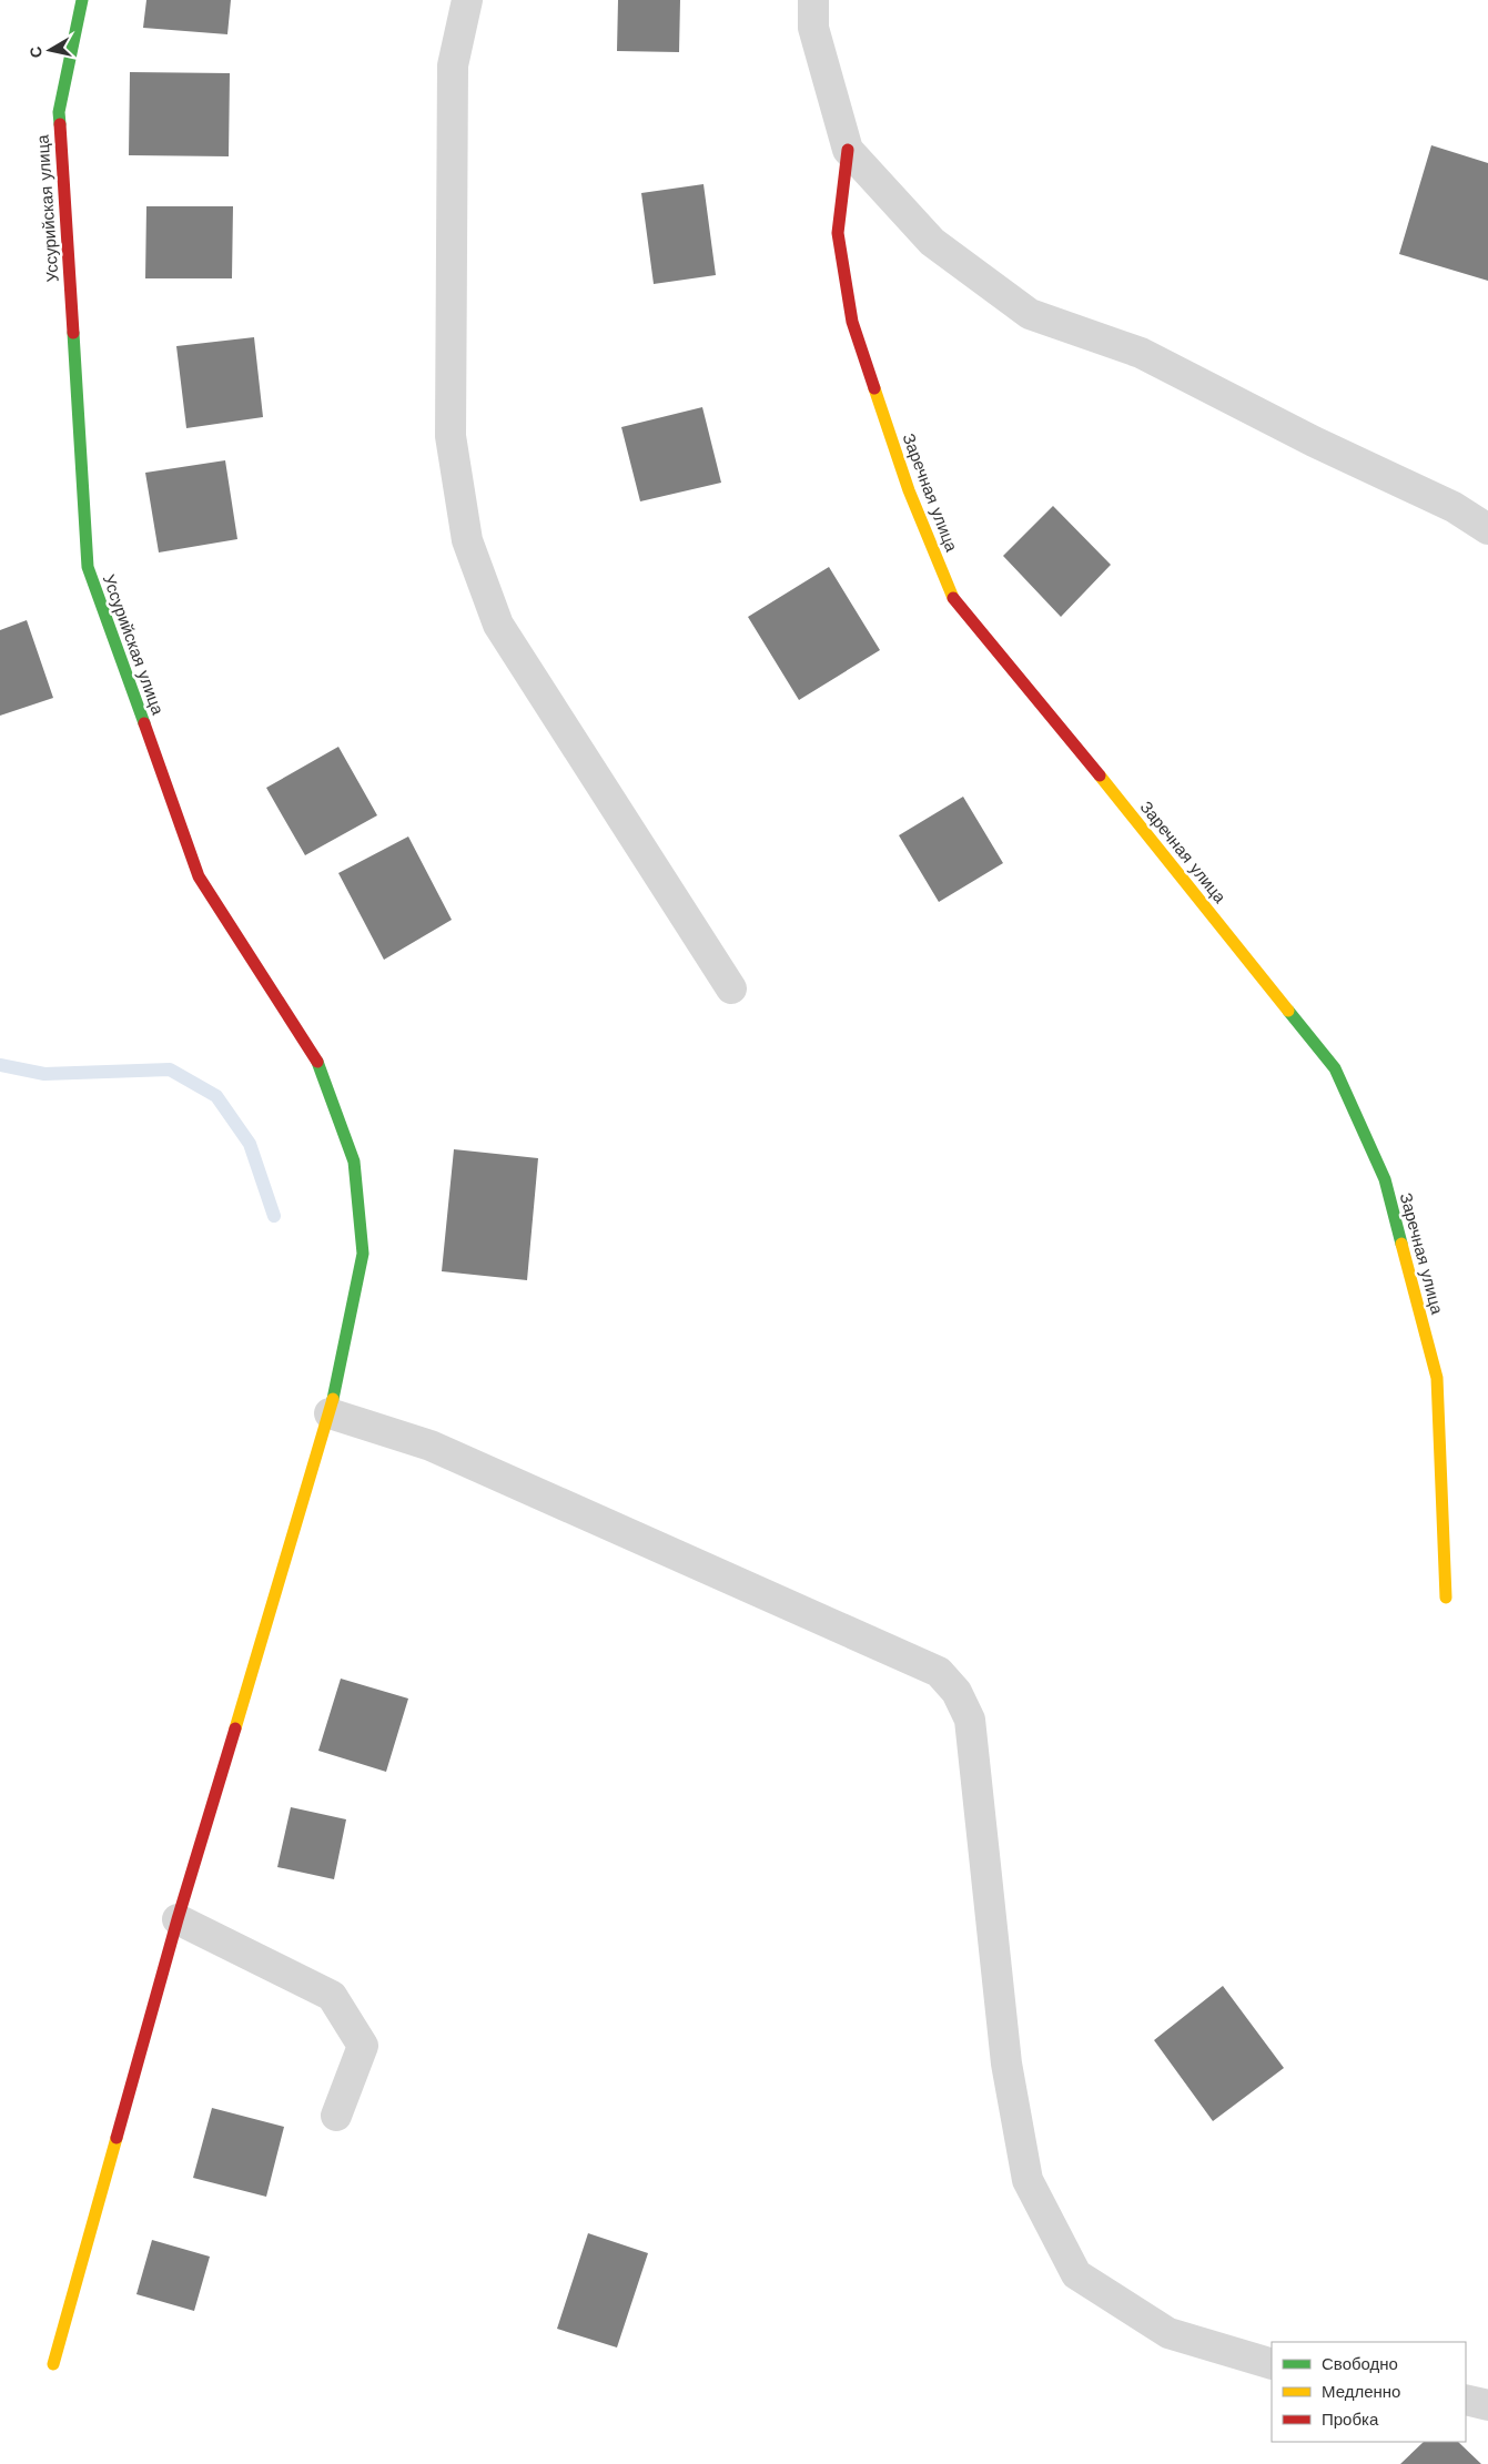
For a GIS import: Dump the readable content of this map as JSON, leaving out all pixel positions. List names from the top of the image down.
{
  "streets": {
    "street": ["Уссурийская улица", "Заречная улица"]
  },
  "legend": ["Свободно", "Медленно", "Пробка"],
  "north": "left"
}
